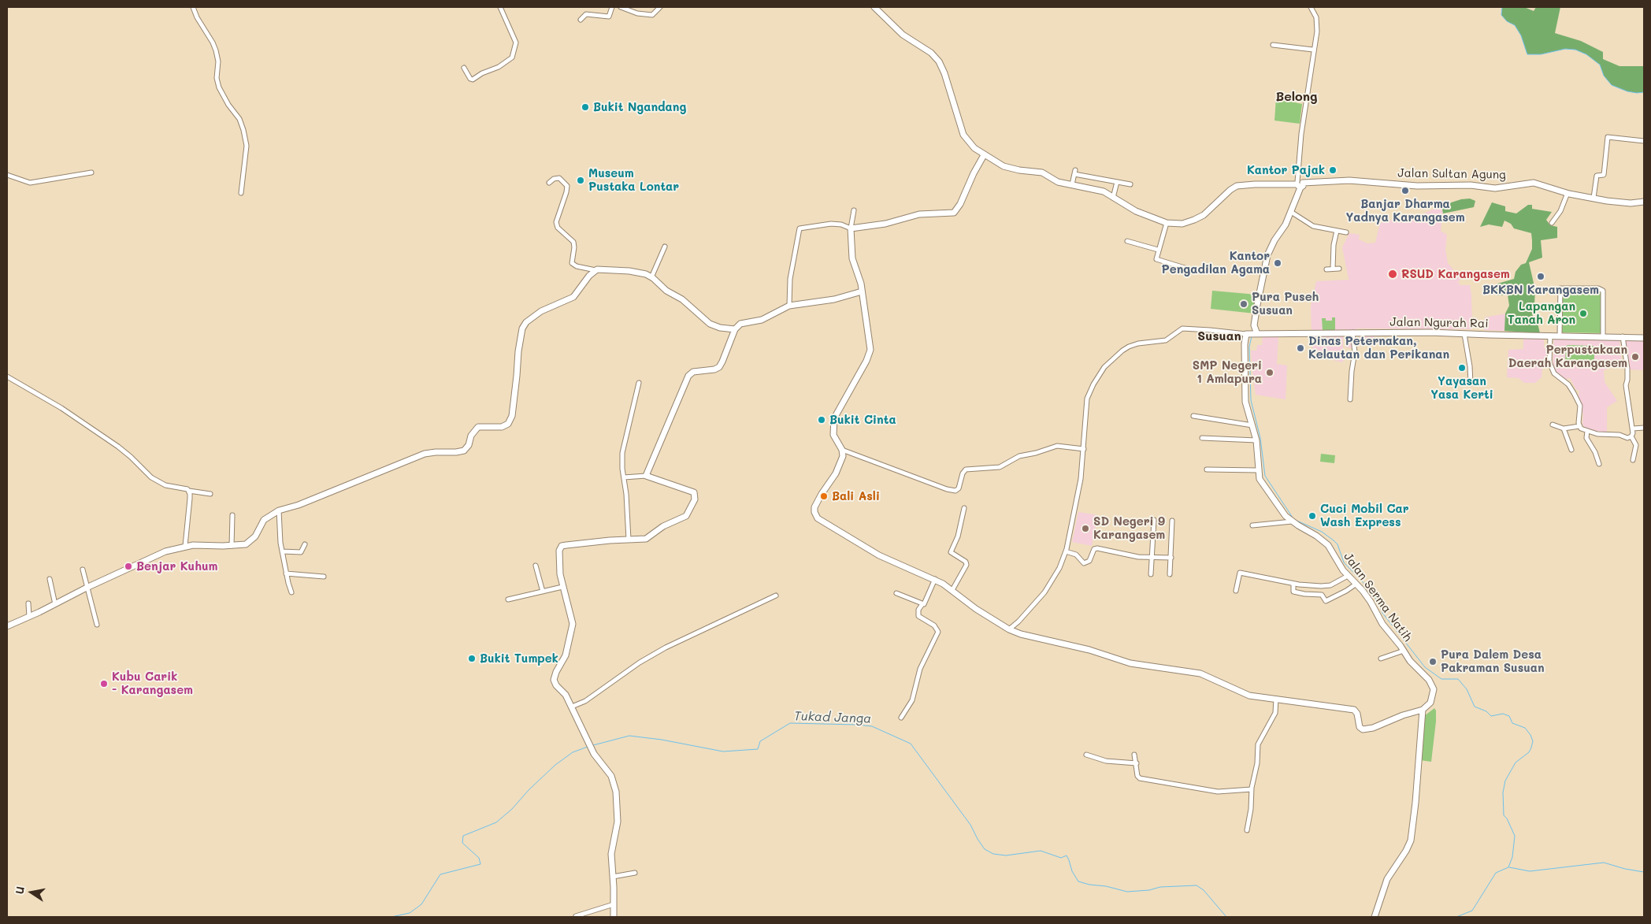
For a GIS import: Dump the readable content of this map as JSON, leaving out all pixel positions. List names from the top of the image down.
{
  "streets": {
    "street": ["Jalan Sultan Agung", "Jalan Ngurah Rai", "Jalan Serma Natih"]
  },
  "districts": ["Belong", "Susuan"],
  "water": ["Tukad Janga"],
  "places": [
    "Bukit Ngandang",
    "Kantor Pajak",
    "Museum Pustaka Lontar",
    "Banjar Dharma Yadnya Karangasem",
    "Kantor Pengadilan Agama",
    "RSUD Karangasem",
    "BKKBN Karangasem",
    "Pura Puseh Susuan",
    "Lapangan Tanah Aron",
    "Dinas Peternakan, Kelautan dan Perikanan",
    "Perpustakaan Daerah Karangasem",
    "Yayasan Yasa Kerti",
    "SMP Negeri 1 Amlapura",
    "Bukit Cinta",
    "Bali Asli",
    "Cuci Mobil Car Wash Express",
    "SD Negeri 9 Karangasem",
    "Benjar Kuhum",
    "Bukit Tumpek",
    "Pura Dalem Desa Pakraman Susuan",
    "Kubu Carik - Karangasem"
  ],
  "north": "left"
}
